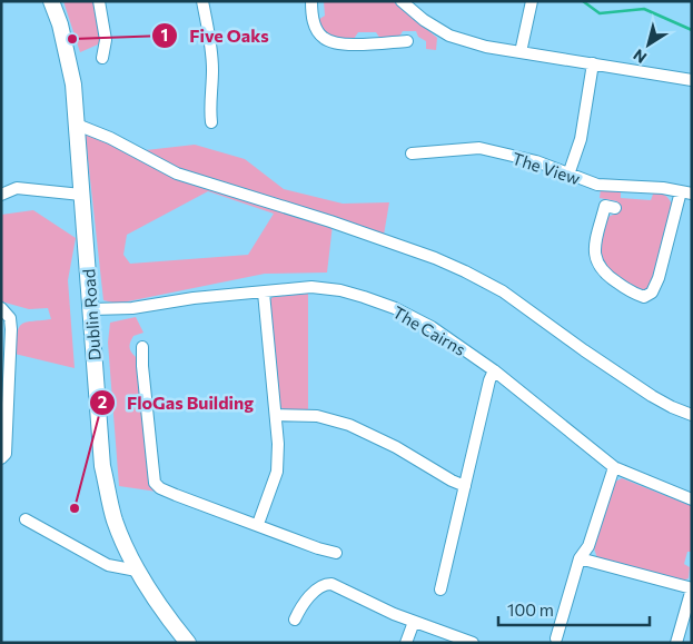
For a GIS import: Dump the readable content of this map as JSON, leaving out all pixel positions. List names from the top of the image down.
{
  "streets": {
    "main road": ["Dublin Road"],
    "street": ["The View", "The Cairns"]
  },
  "crossings": [
    ["Dublin Road", "The Cairns"]
  ],
  "places": ["Five Oaks", "FloGas Building"],
  "scale_bar": "100 m",
  "north": "bottom left"
}
